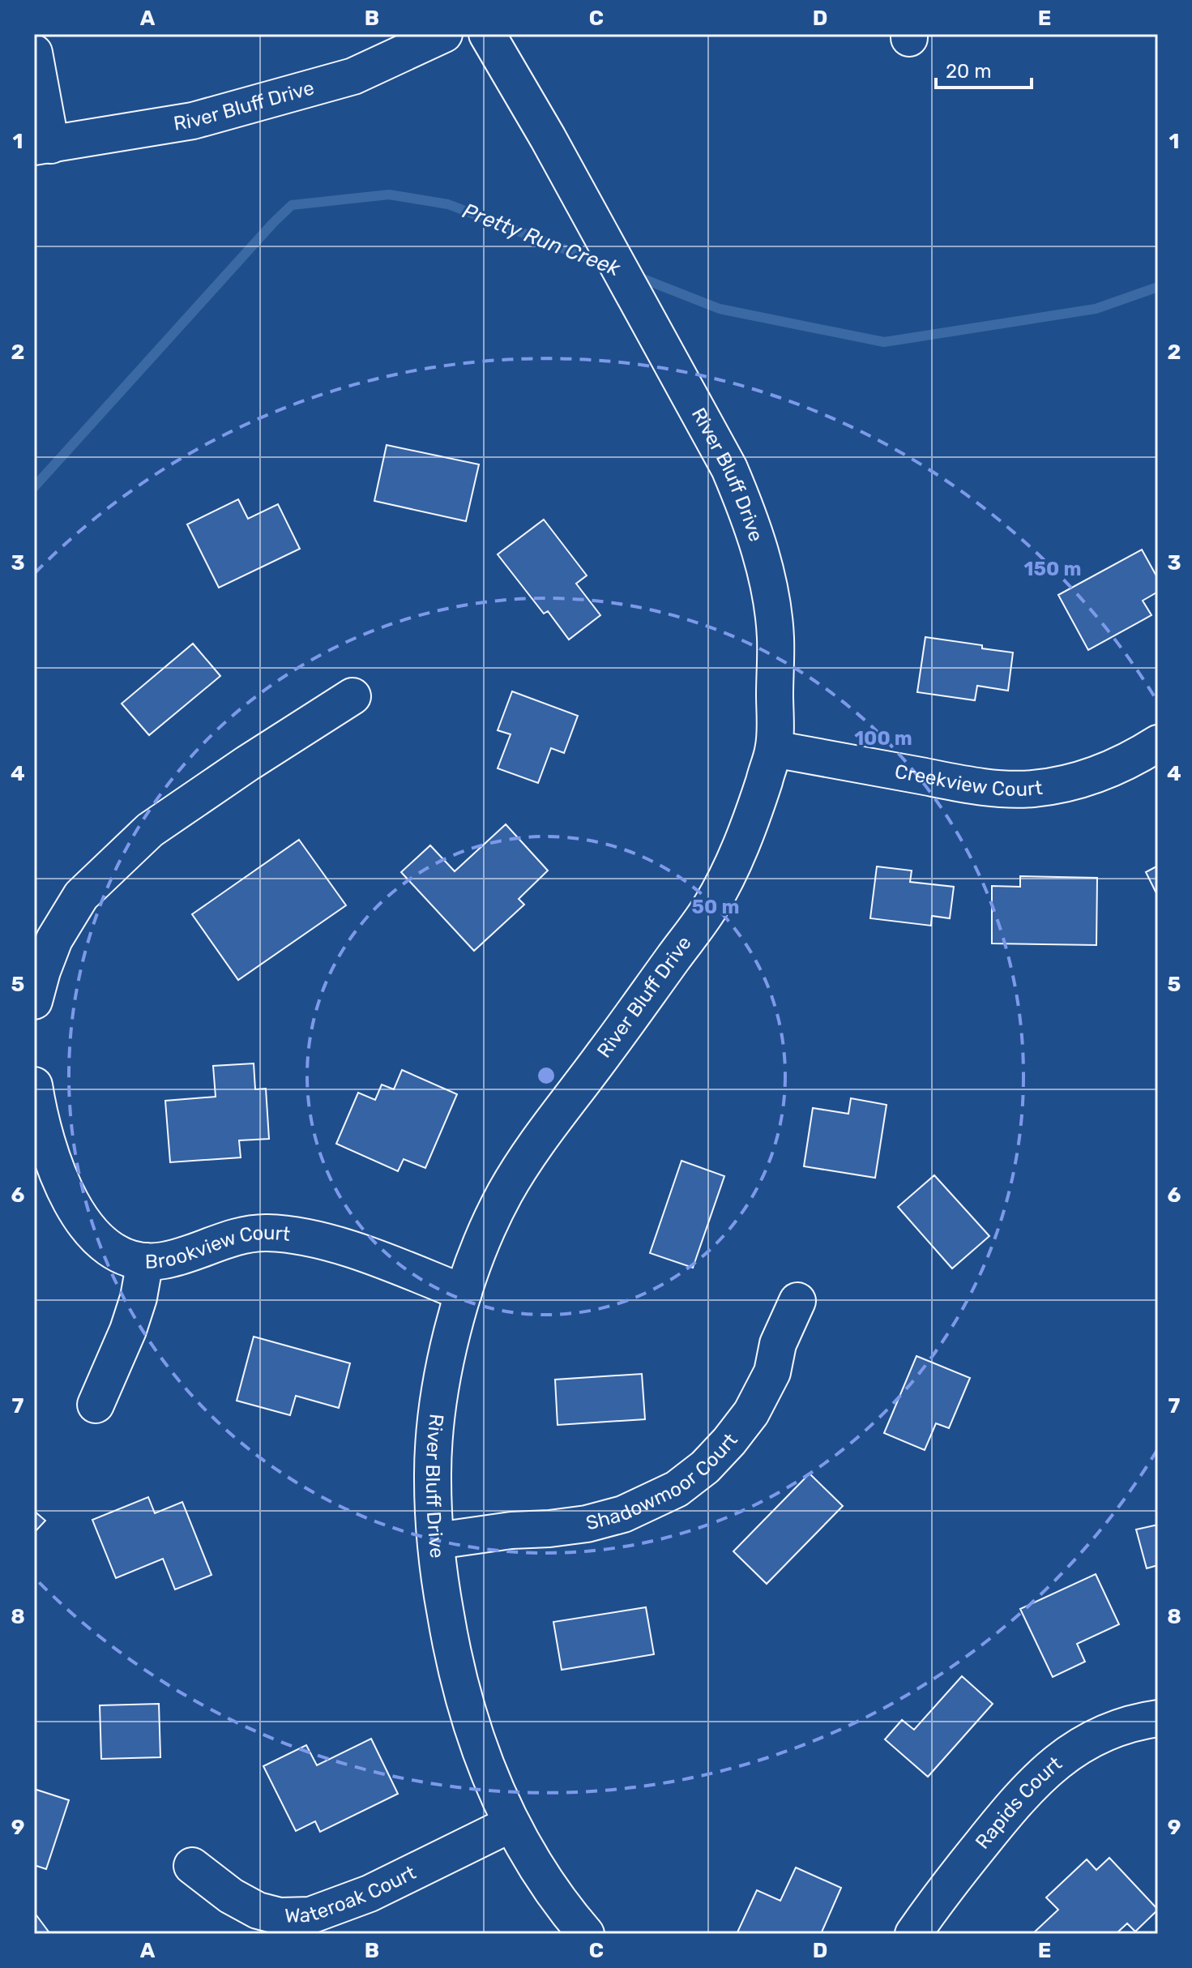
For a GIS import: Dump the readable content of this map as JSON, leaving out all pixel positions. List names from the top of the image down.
{
  "streets": {
    "street": [
      "River Bluff Drive",
      "Creekview Court",
      "Brookview Court",
      "Shadowmoor Court",
      "Rapids Court",
      "Wateroak Court"
    ]
  },
  "crossings": [
    ["River Bluff Drive", "Creekview Court"],
    ["River Bluff Drive", "Brookview Court"],
    ["River Bluff Drive", "Shadowmoor Court"],
    ["River Bluff Drive", "Wateroak Court"]
  ],
  "water": ["Pretty Run Creek"],
  "scale_bar": "20 m",
  "grid": {
    "columns": [
      "A",
      "B",
      "C",
      "D",
      "E"
    ],
    "rows": [
      "1",
      "2",
      "3",
      "4",
      "5",
      "6",
      "7",
      "8",
      "9"
    ]
  },
  "rings": ["150 m", "100 m", "50 m"]
}
